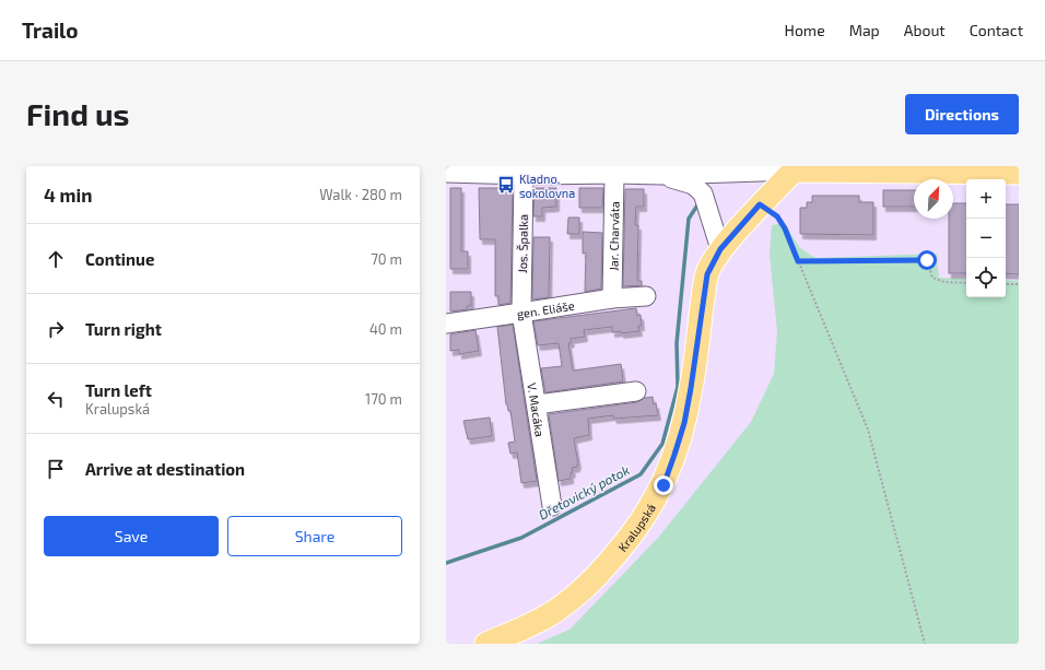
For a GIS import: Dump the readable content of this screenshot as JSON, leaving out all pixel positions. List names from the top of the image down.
{
  "streets": {
    "main road": ["Kralupská"],
    "street": [
      "Jar. Charváta",
      "Jos. Špalka",
      "gen. Eliáše",
      "V. Macáka"
    ]
  },
  "crossings": [
    ["Jar. Charváta", "gen. Eliáše"],
    ["Jos. Špalka", "gen. Eliáše"],
    ["Jos. Špalka", "V. Macáka"],
    ["gen. Eliáše", "V. Macáka"]
  ],
  "water": ["Dřetovický potok"],
  "places": {
    "bus stop": ["Kladno, sokolovna"]
  },
  "north": "top right",
  "page": {
    "header": "Trailo",
    "nav": [
      "Home",
      "Map",
      "About",
      "Contact"
    ],
    "buttons": [
      "Directions",
      ["Save", "Share"]
    ],
    "title": "Find us",
    "heading": ["4 min", "Walk · 280 m"],
    "map_buttons": ["+", "−"],
    "list": [
      ["Continue", "70 m"],
      ["Turn right", "40 m"],
      ["Turn left", "Kralupská", "170 m"],
      "Arrive at destination"
    ]
  }
}
